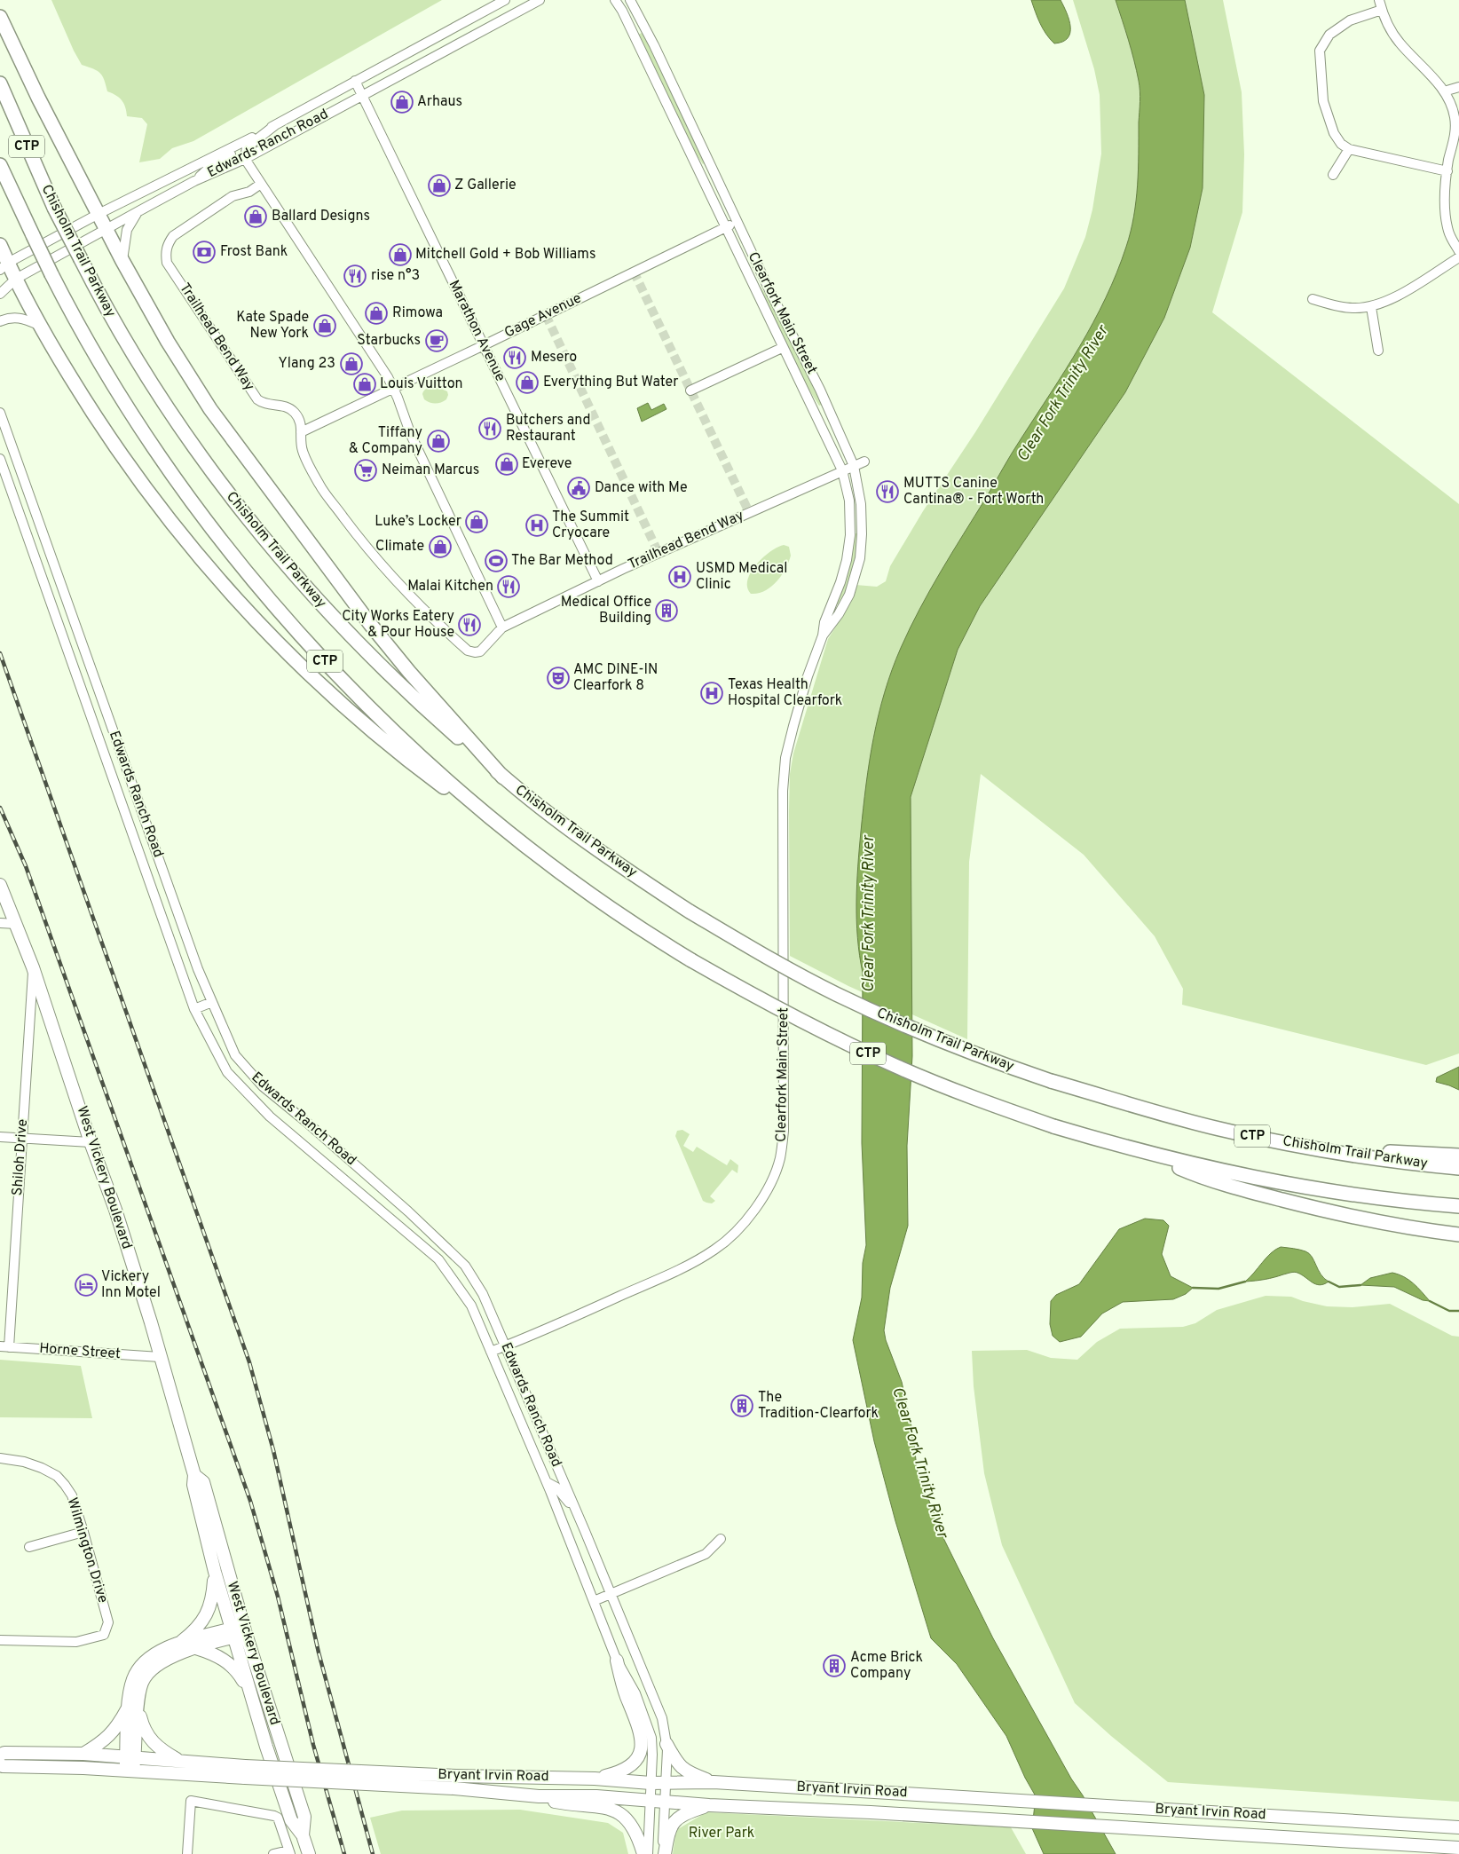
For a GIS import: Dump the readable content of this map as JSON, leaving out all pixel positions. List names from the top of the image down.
{
  "streets": {
    "highway": ["CTP", "Chisholm Trail Parkway"],
    "main road": ["West Vickery Boulevard", "Bryant Irvin Road"],
    "street": [
      "Edwards Ranch Road",
      "Clearfork Main Street",
      "Gage Avenue",
      "Marathon Avenue",
      "Trailhead Bend Way",
      "Shiloh Drive",
      "Horne Street",
      "Wilmington Drive"
    ]
  },
  "crossings": [
    ["Edwards Ranch Road", "Clearfork Main Street"],
    ["Edwards Ranch Road", "Marathon Avenue"],
    ["Edwards Ranch Road", "Bryant Irvin Road"],
    ["Clearfork Main Street", "Gage Avenue"],
    ["Clearfork Main Street", "Trailhead Bend Way"],
    ["Gage Avenue", "Marathon Avenue"],
    ["Gage Avenue", "Trailhead Bend Way"],
    ["Marathon Avenue", "Trailhead Bend Way"],
    ["Shiloh Drive", "West Vickery Boulevard"],
    ["Shiloh Drive", "Horne Street"],
    ["West Vickery Boulevard", "Horne Street"]
  ],
  "water": ["Clear Fork Trinity River"],
  "parks": ["River Park"],
  "places": {
    "shop": [
      "Arhaus",
      "Z Gallerie",
      "Ballard Designs",
      "Mitchell Gold + Bob Williams",
      "Rimowa",
      "Kate Spade New York",
      "Ylang 23",
      "Everything But Water",
      "Louis Vuitton",
      "Tiffany & Company",
      "Evereve",
      "Luke’s Locker",
      "Climate"
    ],
    "bank": ["Frost Bank"],
    "restaurant": [
      "rise n°3",
      "Mesero",
      "Butchers and Restaurant",
      "MUTTS Canine Cantina® - Fort Worth",
      "Malai Kitchen",
      "City Works Eatery & Pour House"
    ],
    "cafe": ["Starbucks"],
    "supermarket": ["Neiman Marcus"],
    "public building": ["Dance with Me"],
    "hospital": ["The Summit Cryocare", "USMD Medical Clinic", "Texas Health Hospital Clearfork"],
    "sports": ["The Bar Method"],
    "building": ["Medical Office Building", "The Tradition-Clearfork", "Acme Brick Company"],
    "theatre": ["AMC DINE-IN Clearfork 8"],
    "hotel": ["Vickery Inn Motel"]
  }
}
